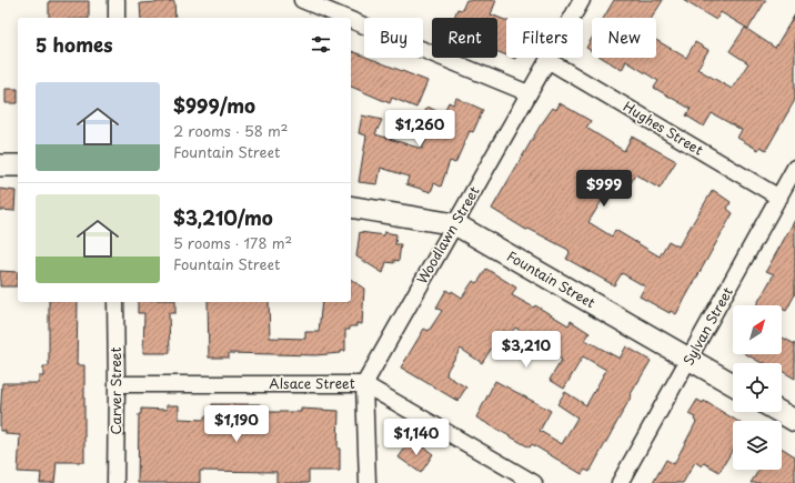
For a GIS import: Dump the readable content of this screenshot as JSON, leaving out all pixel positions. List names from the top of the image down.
{
  "streets": {
    "street": [
      "Hughes Street",
      "Woodlawn Street",
      "Fountain Street",
      "Sylvan Street",
      "Alsace Street",
      "Carver Street"
    ]
  },
  "crossings": [
    ["Hughes Street", "Woodlawn Street"],
    ["Hughes Street", "Sylvan Street"],
    ["Woodlawn Street", "Fountain Street"],
    ["Woodlawn Street", "Alsace Street"],
    ["Fountain Street", "Sylvan Street"],
    ["Alsace Street", "Carver Street"]
  ],
  "north": "top right",
  "page": {
    "chip": [
      "Buy",
      "Rent",
      "Filters",
      "New"
    ],
    "heading": "5 homes",
    "list": [
      {
        "name": "$999/mo",
        "note": "2 rooms · 58 m² · Fountain Street"
      },
      {
        "name": "$3,210/mo",
        "note": "5 rooms · 178 m² · Fountain Street"
      }
    ],
    "price": [
      "$1,260",
      "$999",
      "$3,210",
      "$1,190",
      "$1,140"
    ]
  }
}
